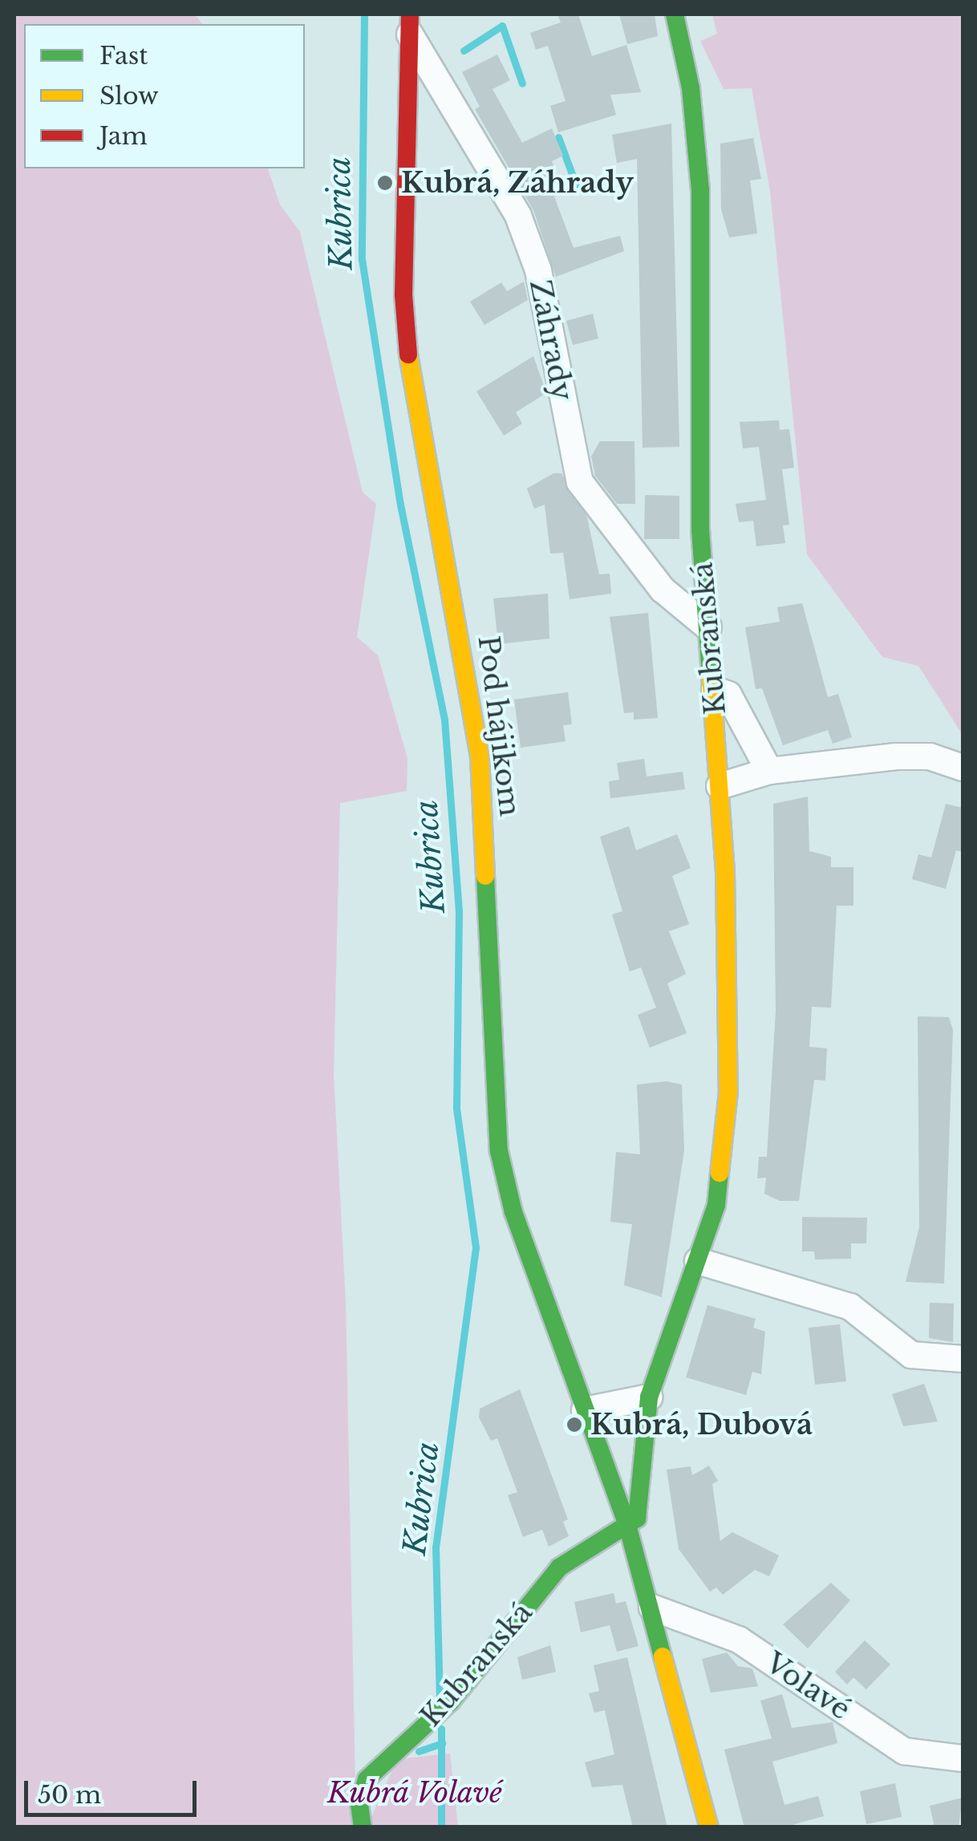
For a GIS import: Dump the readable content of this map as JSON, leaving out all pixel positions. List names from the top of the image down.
{
  "streets": {
    "street": [
      "Záhrady",
      "Kubranská",
      "Pod hájikom",
      "Volavé"
    ]
  },
  "crossings": [
    ["Záhrady", "Kubranská"],
    ["Záhrady", "Pod hájikom"],
    ["Kubranská", "Pod hájikom"]
  ],
  "water": ["Kubrica"],
  "parks": ["Kubrá Volavé"],
  "places": ["Kubrá, Záhrady", "Kubrá, Dubová"],
  "legend": ["Fast", "Slow", "Jam"],
  "scale_bar": "50 m"
}
